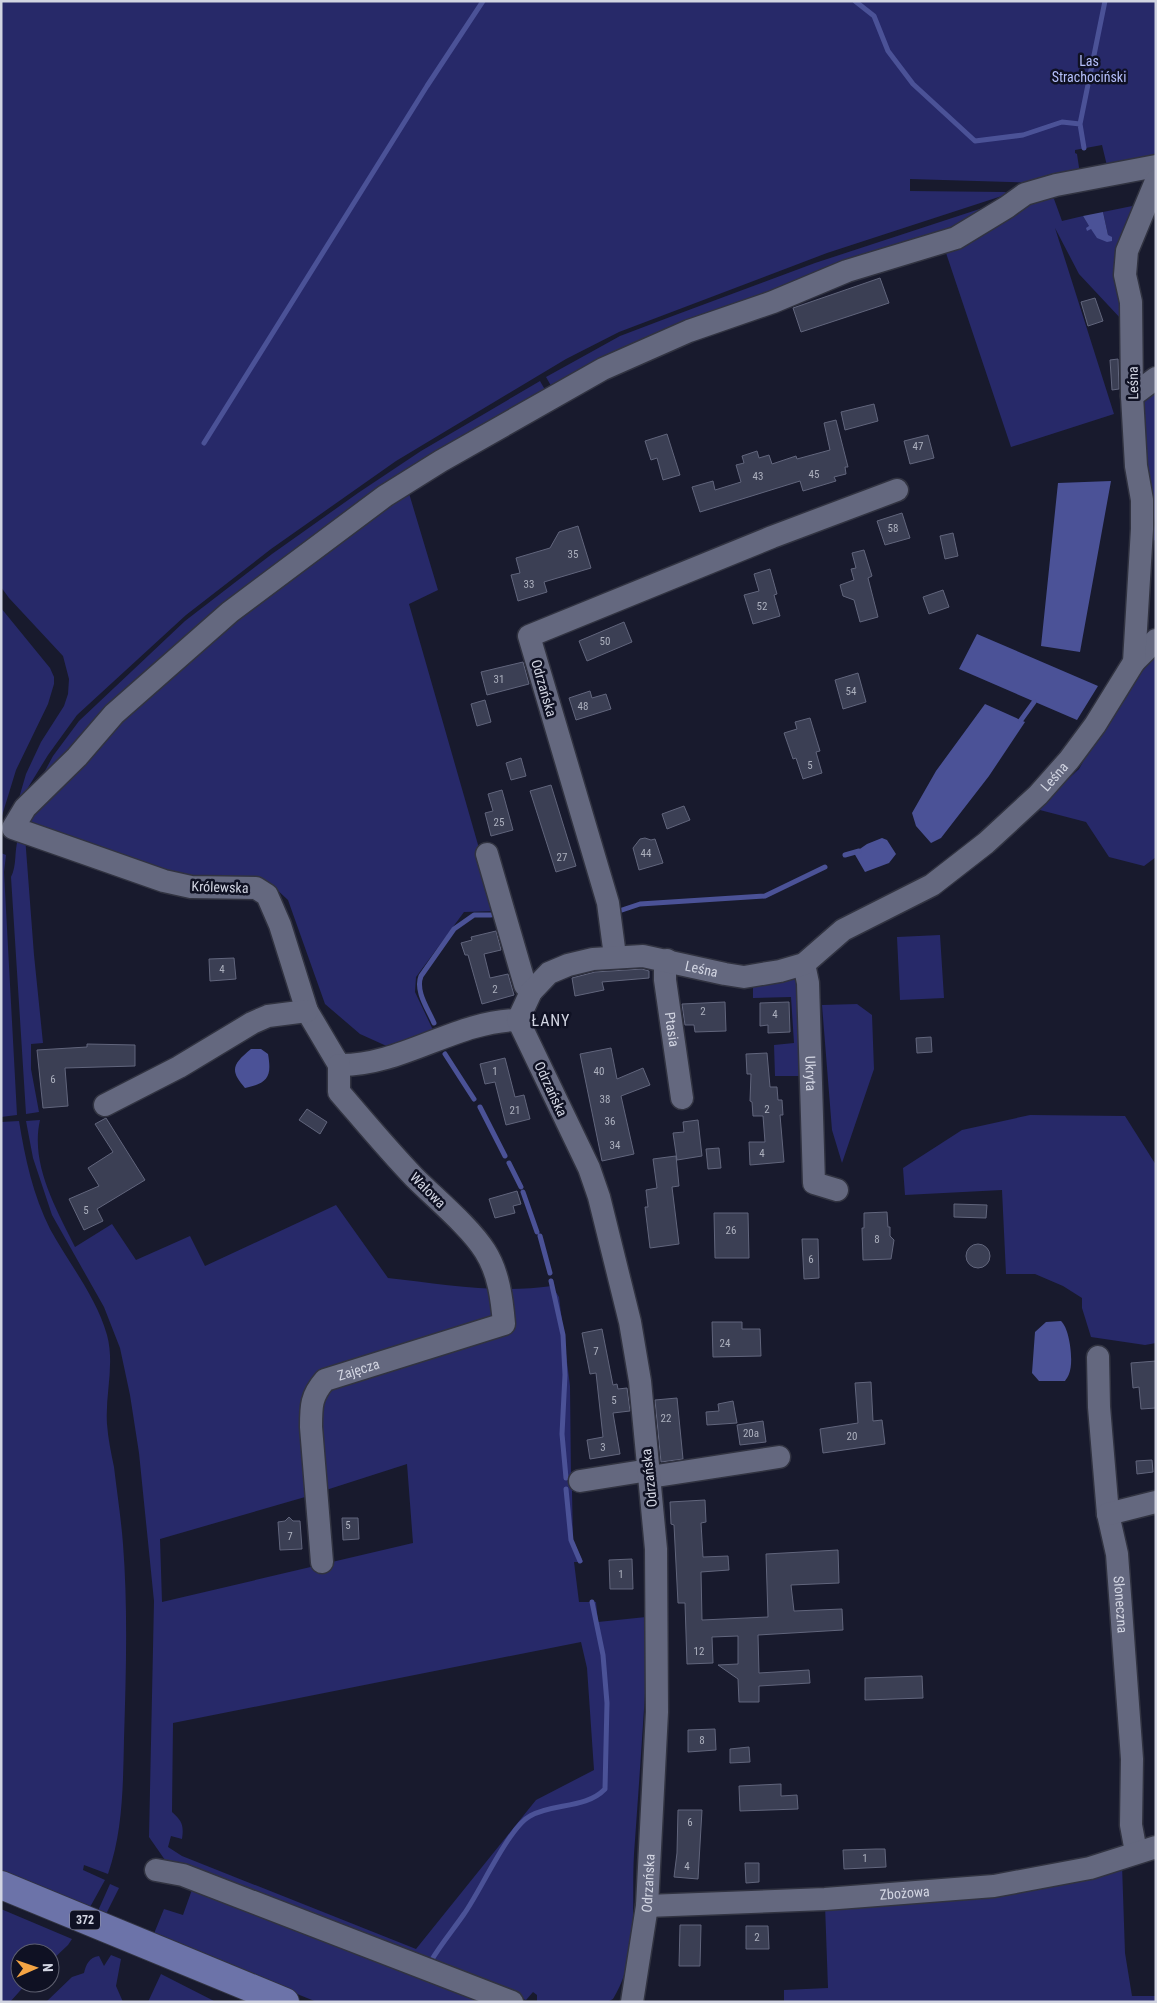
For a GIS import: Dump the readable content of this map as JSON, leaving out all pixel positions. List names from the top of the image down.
{
  "streets": {
    "main road": ["372"],
    "street": [
      "Leśna",
      "Odrzańska",
      "Królewska",
      "Ptasia",
      "Ukryta",
      "Wałowa",
      "Zajęcza",
      "Słoneczna",
      "Zbożowa"
    ]
  },
  "crossings": [
    ["Leśna", "Odrzańska"],
    ["Leśna", "Ptasia"],
    ["Leśna", "Ukryta"],
    ["Odrzańska", "Zbożowa"],
    ["Królewska", "Wałowa"],
    ["Wałowa", "Zajęcza"],
    ["Słoneczna", "Zbożowa"]
  ],
  "districts": ["ŁANY"],
  "parks": ["Las Strachociński"],
  "house_numbers": [
    "47",
    "45",
    "43",
    "58",
    "35",
    "33",
    "52",
    "50",
    "31",
    "54",
    "48",
    "5",
    "25",
    "44",
    "27",
    "4",
    "2",
    "2",
    "4",
    "1",
    "40",
    "6",
    "38",
    "2",
    "21",
    "36",
    "34",
    "4",
    "5",
    "26",
    "8",
    "6",
    "24",
    "7",
    "5",
    "22",
    "20a",
    "20",
    "3",
    "5",
    "7",
    "1",
    "12",
    "8",
    "6",
    "1",
    "4",
    "2"
  ],
  "north": "right"
}
